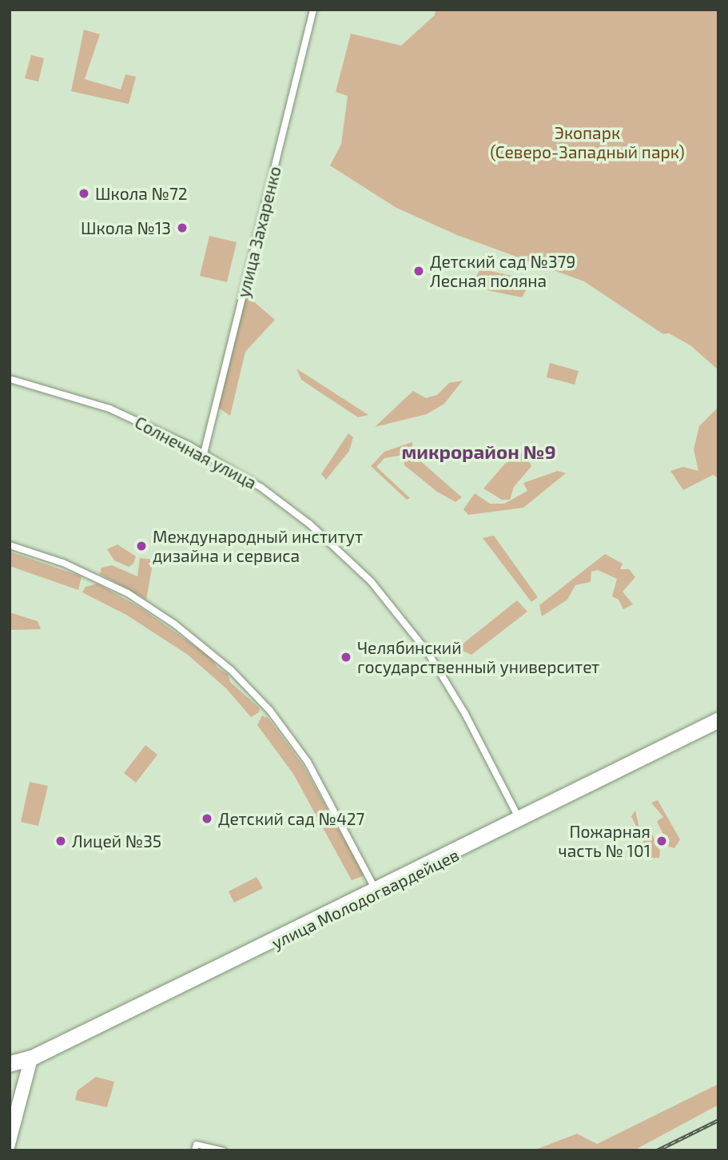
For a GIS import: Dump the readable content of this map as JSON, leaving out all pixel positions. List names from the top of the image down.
{
  "streets": {
    "main road": ["улица Молодогвардейцев"],
    "street": ["улица Захаренко", "Солнечная улица"]
  },
  "crossings": [
    ["улица Захаренко", "Солнечная улица"],
    ["Солнечная улица", "улица Молодогвардейцев"]
  ],
  "districts": ["микрорайон №9"],
  "parks": ["Экопарк (Северо-Западный парк)"],
  "places": [
    "Школа №72",
    "Школа №13",
    "Детский сад №379 Лесная поляна",
    "Международный институт дизайна и сервиса",
    "Челябинский государственный университет",
    "Детский сад №427",
    "Лицей №35",
    "Пожарная часть № 101"
  ]
}
